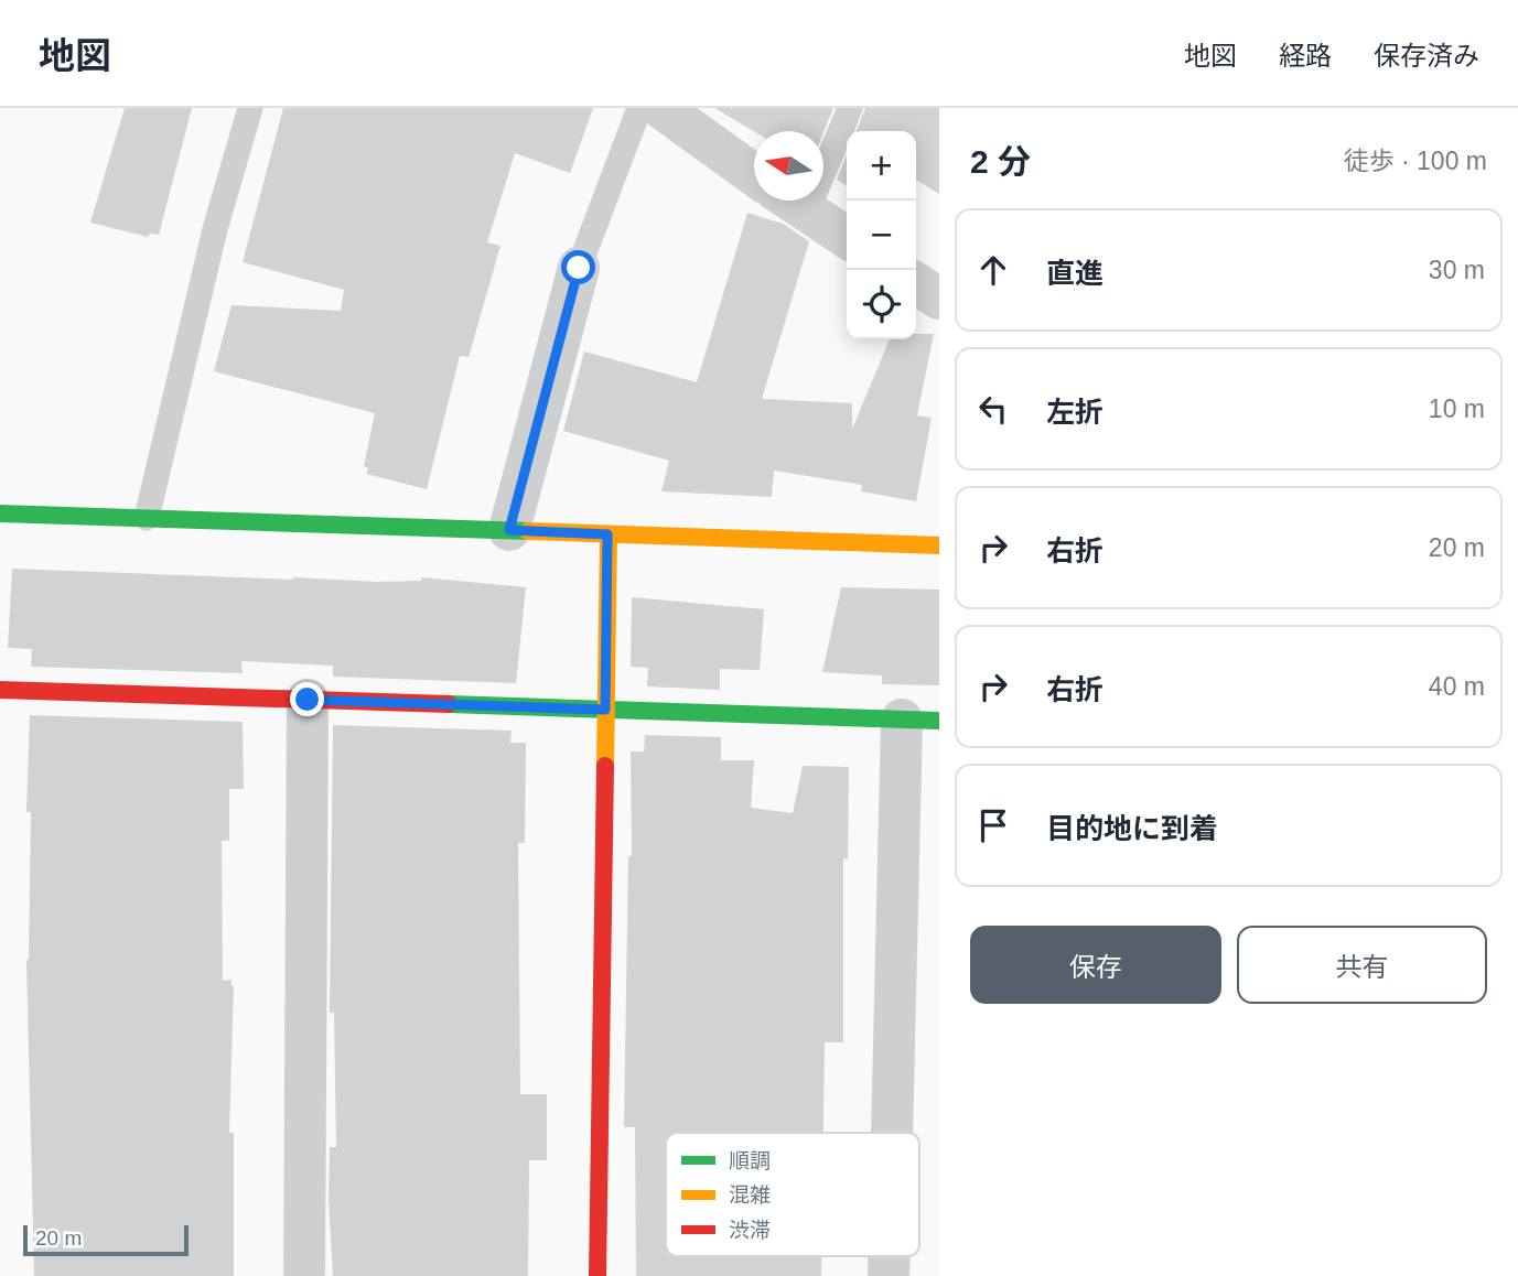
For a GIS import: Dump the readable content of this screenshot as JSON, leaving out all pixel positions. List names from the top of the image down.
{
  "legend": ["順調", "混雑", "渋滞"],
  "scale_bar": "20 m",
  "north": "left",
  "page": {
    "header": "地図",
    "nav": ["地図", "経路", "保存済み"],
    "heading": ["2 分", "徒歩 · 100 m"],
    "map_buttons": ["+", "−"],
    "list": [
      ["直進", "30 m"],
      ["左折", "10 m"],
      ["右折", "20 m"],
      ["右折", "40 m"],
      "目的地に到着"
    ],
    "buttons": ["保存", "共有"],
    "scale": "20 m"
  }
}
